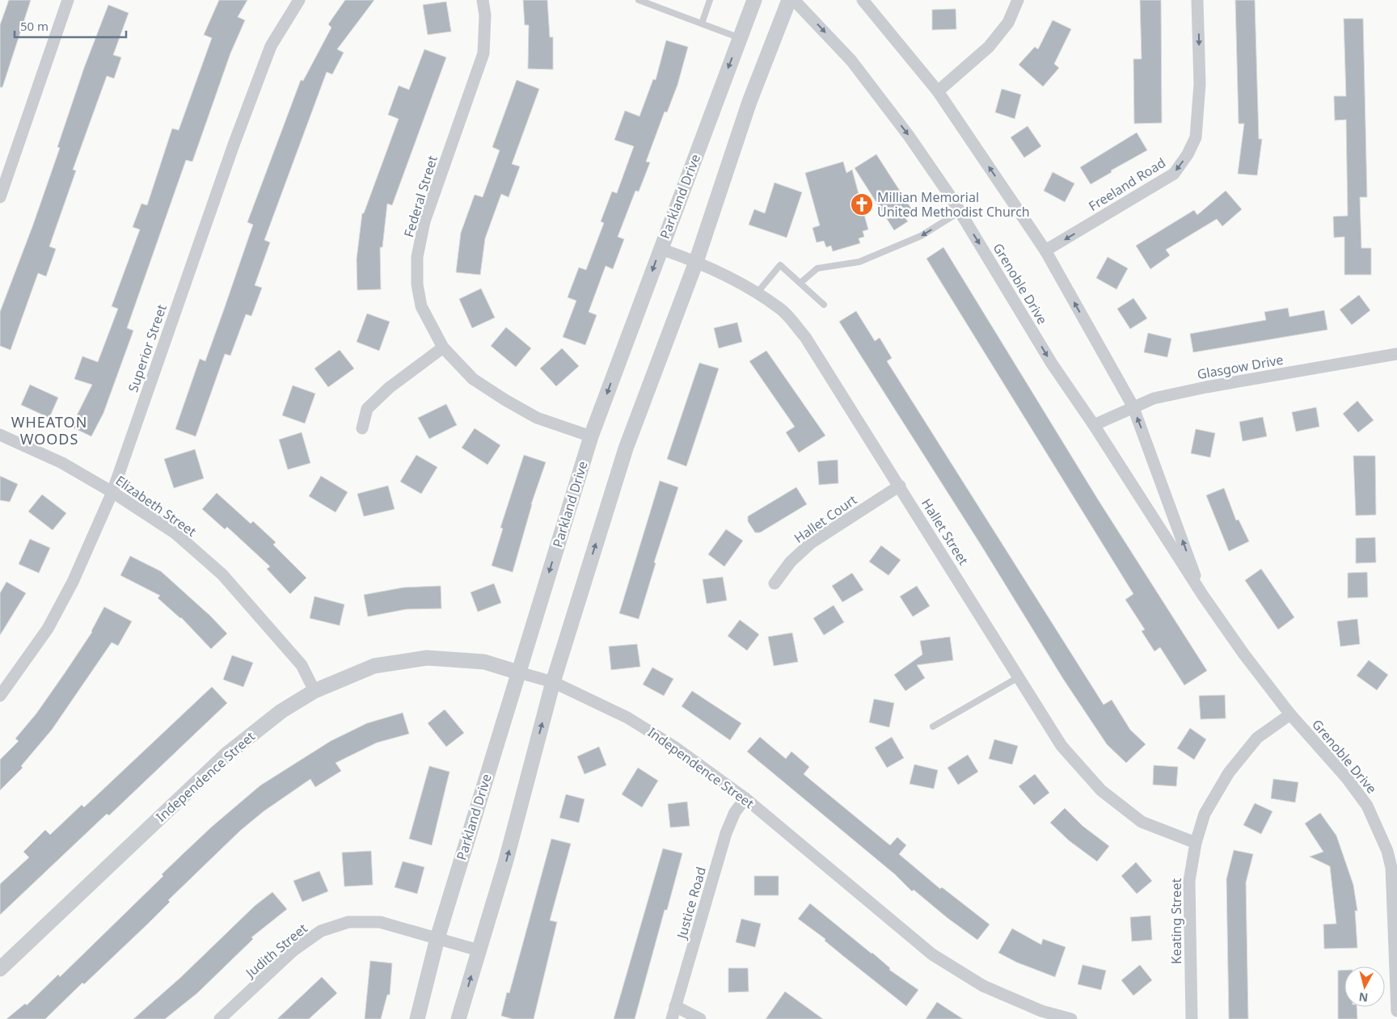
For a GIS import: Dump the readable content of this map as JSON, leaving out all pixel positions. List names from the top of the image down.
{
  "streets": {
    "street": [
      "Freeland Road",
      "Federal Street",
      "Parkland Drive",
      "Grenoble Drive",
      "Superior Street",
      "Glasgow Drive",
      "Elizabeth Street",
      "Hallet Court",
      "Hallet Street",
      "Independence Street",
      "Justice Road",
      "Keating Street",
      "Judith Street"
    ]
  },
  "crossings": [
    ["Freeland Road", "Grenoble Drive"],
    ["Federal Street", "Parkland Drive"],
    ["Parkland Drive", "Hallet Street"],
    ["Parkland Drive", "Independence Street"],
    ["Parkland Drive", "Judith Street"],
    ["Grenoble Drive", "Glasgow Drive"],
    ["Grenoble Drive", "Keating Street"],
    ["Superior Street", "Elizabeth Street"],
    ["Elizabeth Street", "Independence Street"],
    ["Hallet Court", "Hallet Street"],
    ["Hallet Street", "Keating Street"],
    ["Independence Street", "Justice Road"]
  ],
  "one_way": ["Freeland Road"],
  "districts": ["WHEATON WOODS"],
  "places": {
    "church": ["Millian Memorial United Methodist Church"]
  },
  "scale_bar": "50 m",
  "north": "bottom"
}
